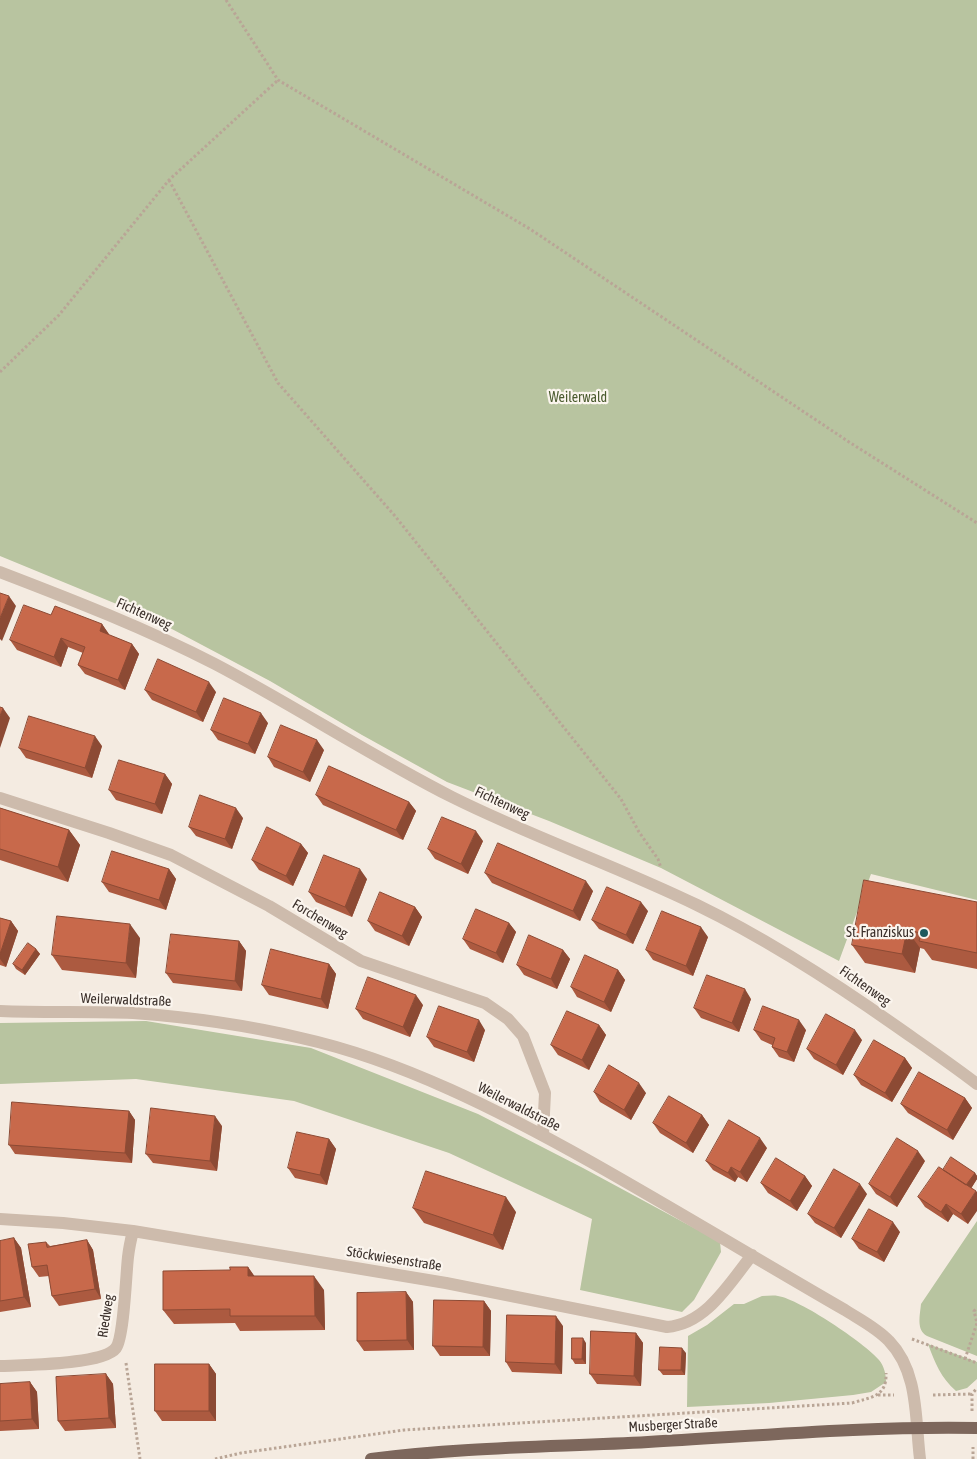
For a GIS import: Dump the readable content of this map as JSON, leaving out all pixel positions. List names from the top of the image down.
{
  "streets": {
    "main road": ["Musberger Straße"],
    "street": [
      "Fichtenweg",
      "Forchenweg",
      "Weilerwaldstraße",
      "Stöckwiesenstraße",
      "Riedweg"
    ]
  },
  "crossings": [
    ["Forchenweg", "Weilerwaldstraße"],
    ["Weilerwaldstraße", "Stöckwiesenstraße"],
    ["Weilerwaldstraße", "Musberger Straße"],
    ["Stöckwiesenstraße", "Riedweg"]
  ],
  "parks": ["Weilerwald"],
  "places": ["St. Franziskus"]
}
